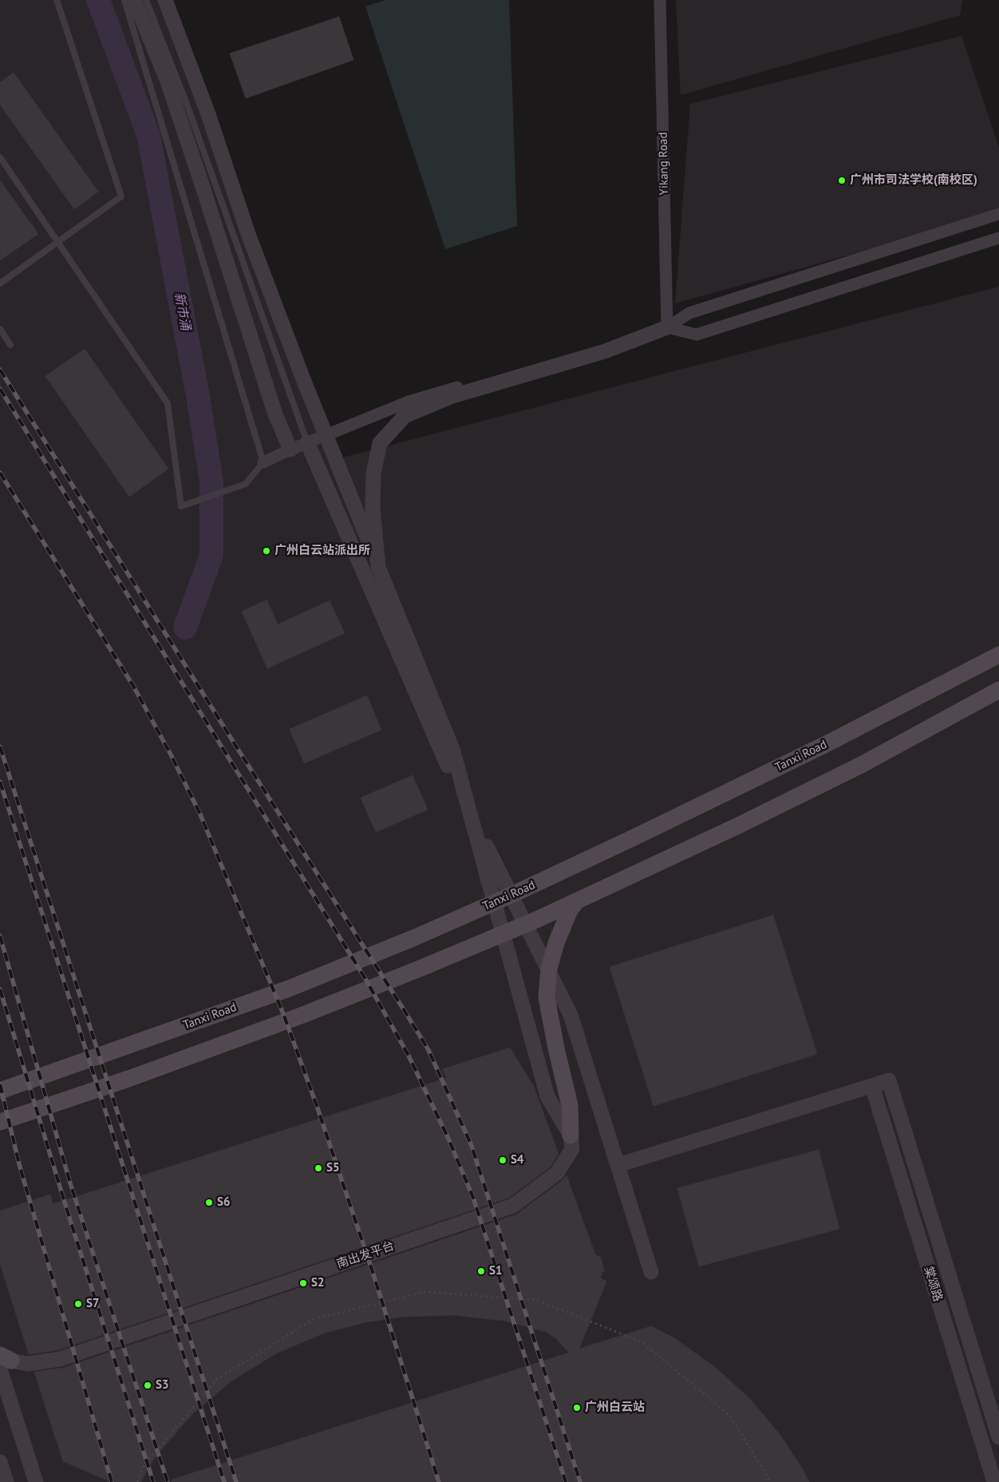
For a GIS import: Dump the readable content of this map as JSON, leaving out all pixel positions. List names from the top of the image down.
{
  "streets": {
    "main road": ["Tanxi Road"],
    "street": ["Yikang Road", "南出发平台", "棠颂路"]
  },
  "water": ["新市涌"],
  "places": [
    "广州市司法学校(南校区)",
    "广州白云站派出所",
    "S4",
    "S5",
    "S6",
    "S1",
    "S2",
    "S7",
    "S3",
    "广州白云站"
  ]
}
